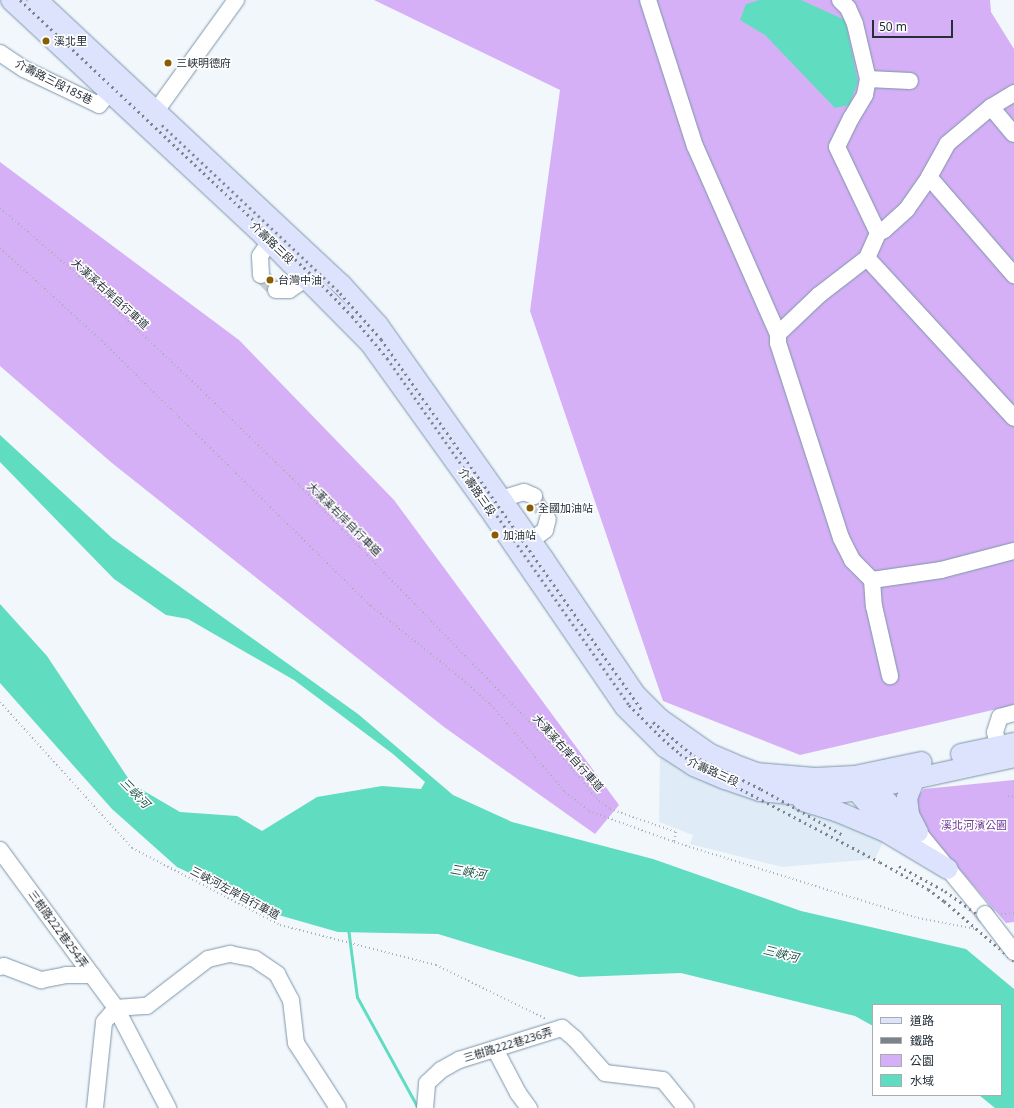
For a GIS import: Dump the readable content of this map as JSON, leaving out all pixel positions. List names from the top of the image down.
{
  "streets": {
    "main road": ["介壽路三段"],
    "street": ["介壽路三段185巷", "三樹路222巷254弄", "三樹路222巷236弄"],
    "path": ["大漢溪右岸自行車道", "三峽河左岸自行車道"]
  },
  "crossings": [
    ["介壽路三段185巷", "介壽路三段"],
    ["三峽河左岸自行車道", "三樹路222巷236弄"]
  ],
  "water": ["三峽河"],
  "parks": ["溪北河濱公園"],
  "places": [
    "溪北里",
    "三峽明德府",
    "台灣中油",
    "全國加油站",
    "加油站"
  ],
  "legend": [
    "道路",
    "鐵路",
    "公園",
    "水域"
  ],
  "scale_bar": "50 m"
}
